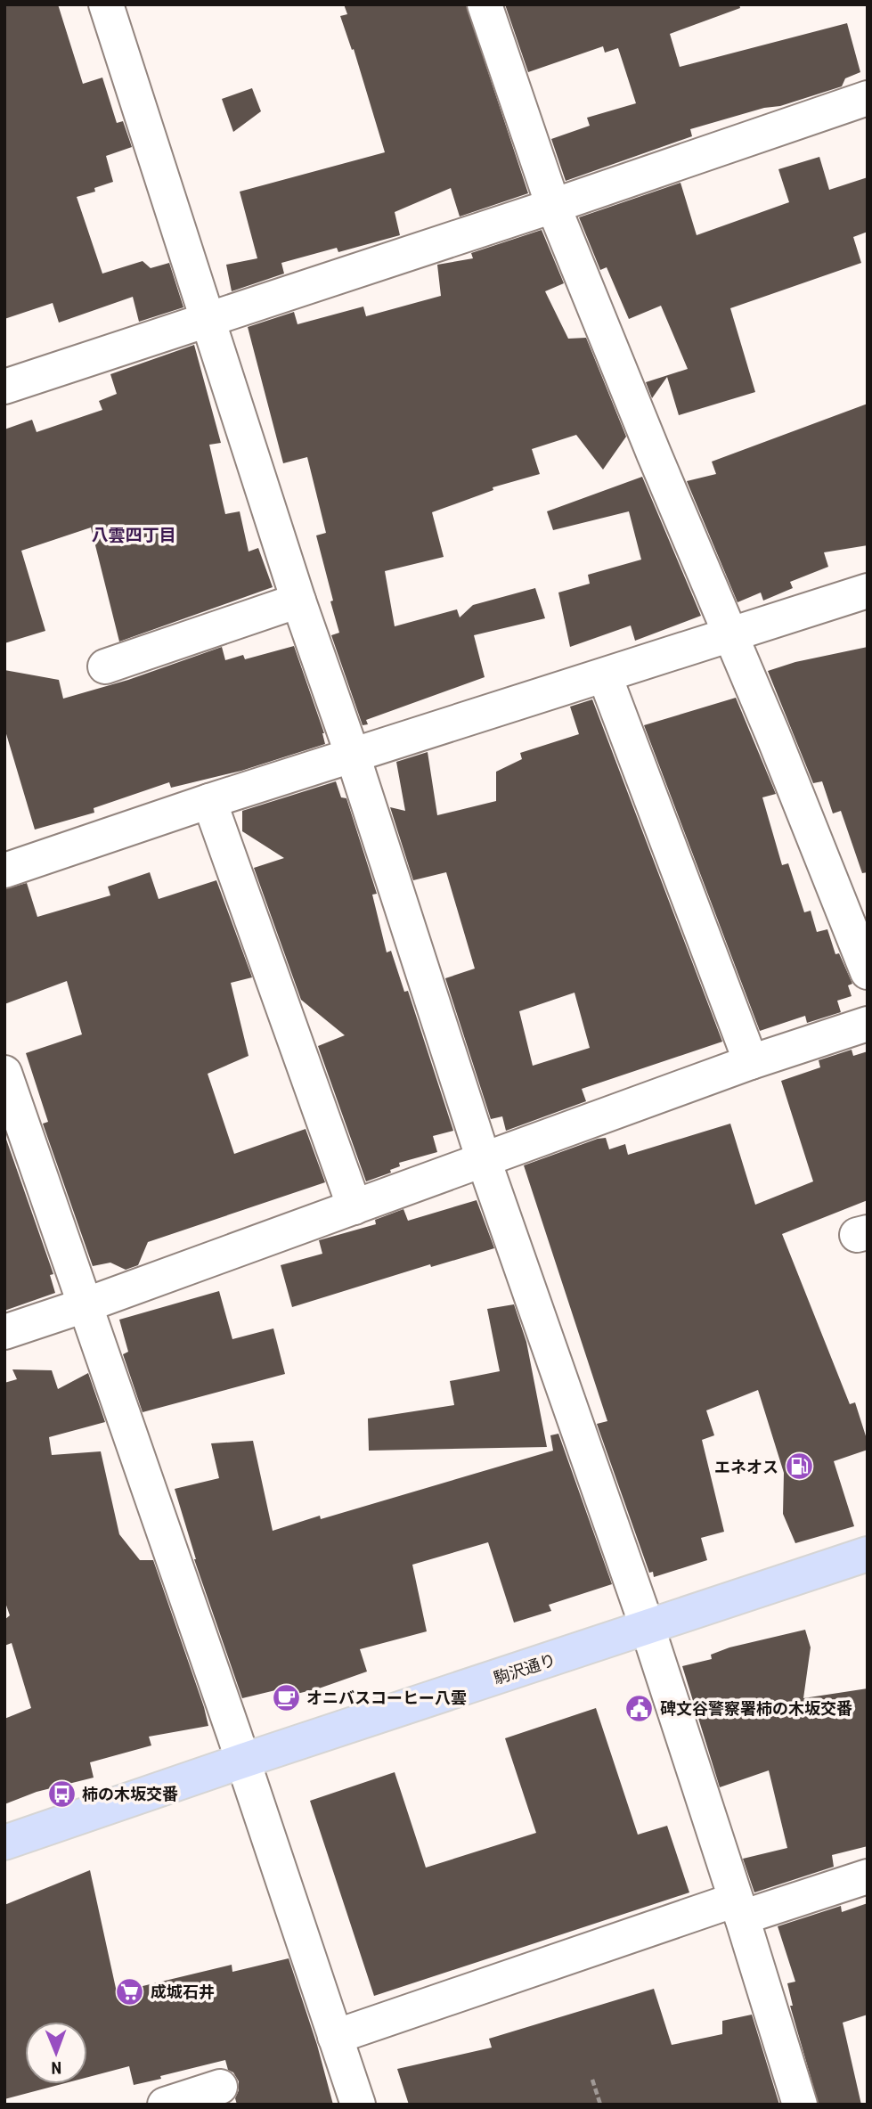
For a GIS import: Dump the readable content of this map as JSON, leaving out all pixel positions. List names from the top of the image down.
{
  "streets": {
    "main road": ["駒沢通り"]
  },
  "districts": ["八雲四丁目"],
  "places": {
    "fuel station": ["エネオス"],
    "cafe": ["オニバスコーヒー八雲"],
    "public building": ["碑文谷警察署柿の木坂交番"],
    "bus stop": ["柿の木坂交番"],
    "supermarket": ["成城石井"]
  },
  "north": "bottom"
}
